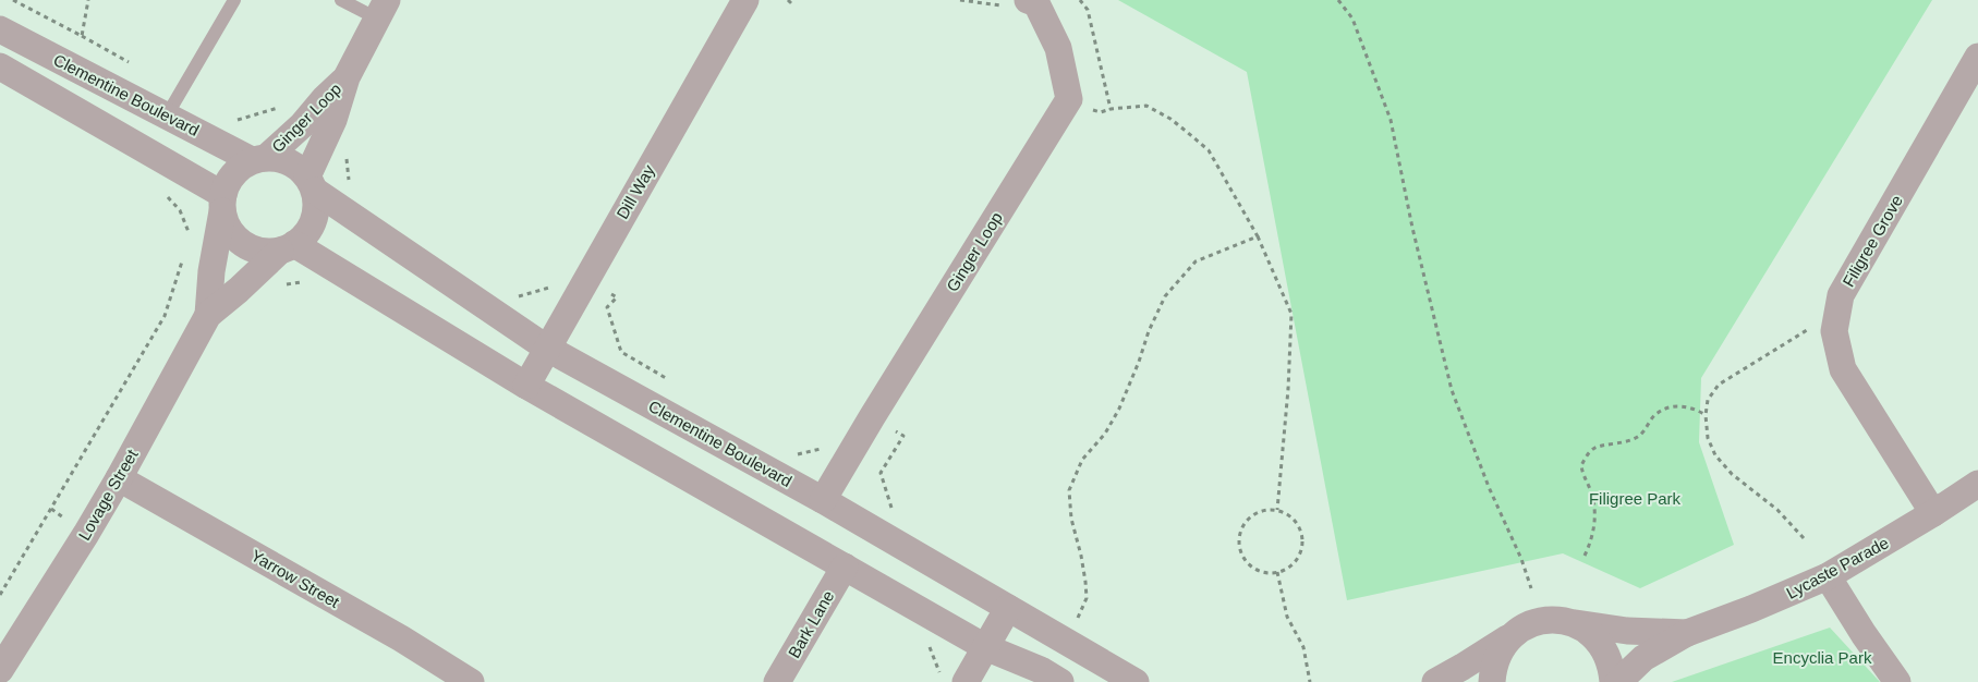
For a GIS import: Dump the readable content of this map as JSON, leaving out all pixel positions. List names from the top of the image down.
{
  "streets": {
    "street": [
      "Clementine Boulevard",
      "Ginger Loop",
      "Dill Way",
      "Filigree Grove",
      "Lovage Street",
      "Lycaste Parade",
      "Yarrow Street",
      "Bark Lane"
    ]
  },
  "crossings": [
    ["Clementine Boulevard", "Ginger Loop"],
    ["Clementine Boulevard", "Dill Way"],
    ["Clementine Boulevard", "Lovage Street"],
    ["Ginger Loop", "Lovage Street"],
    ["Filigree Grove", "Lycaste Parade"],
    ["Lovage Street", "Yarrow Street"]
  ],
  "parks": ["Filigree Park", "Encyclia Park"]
}
